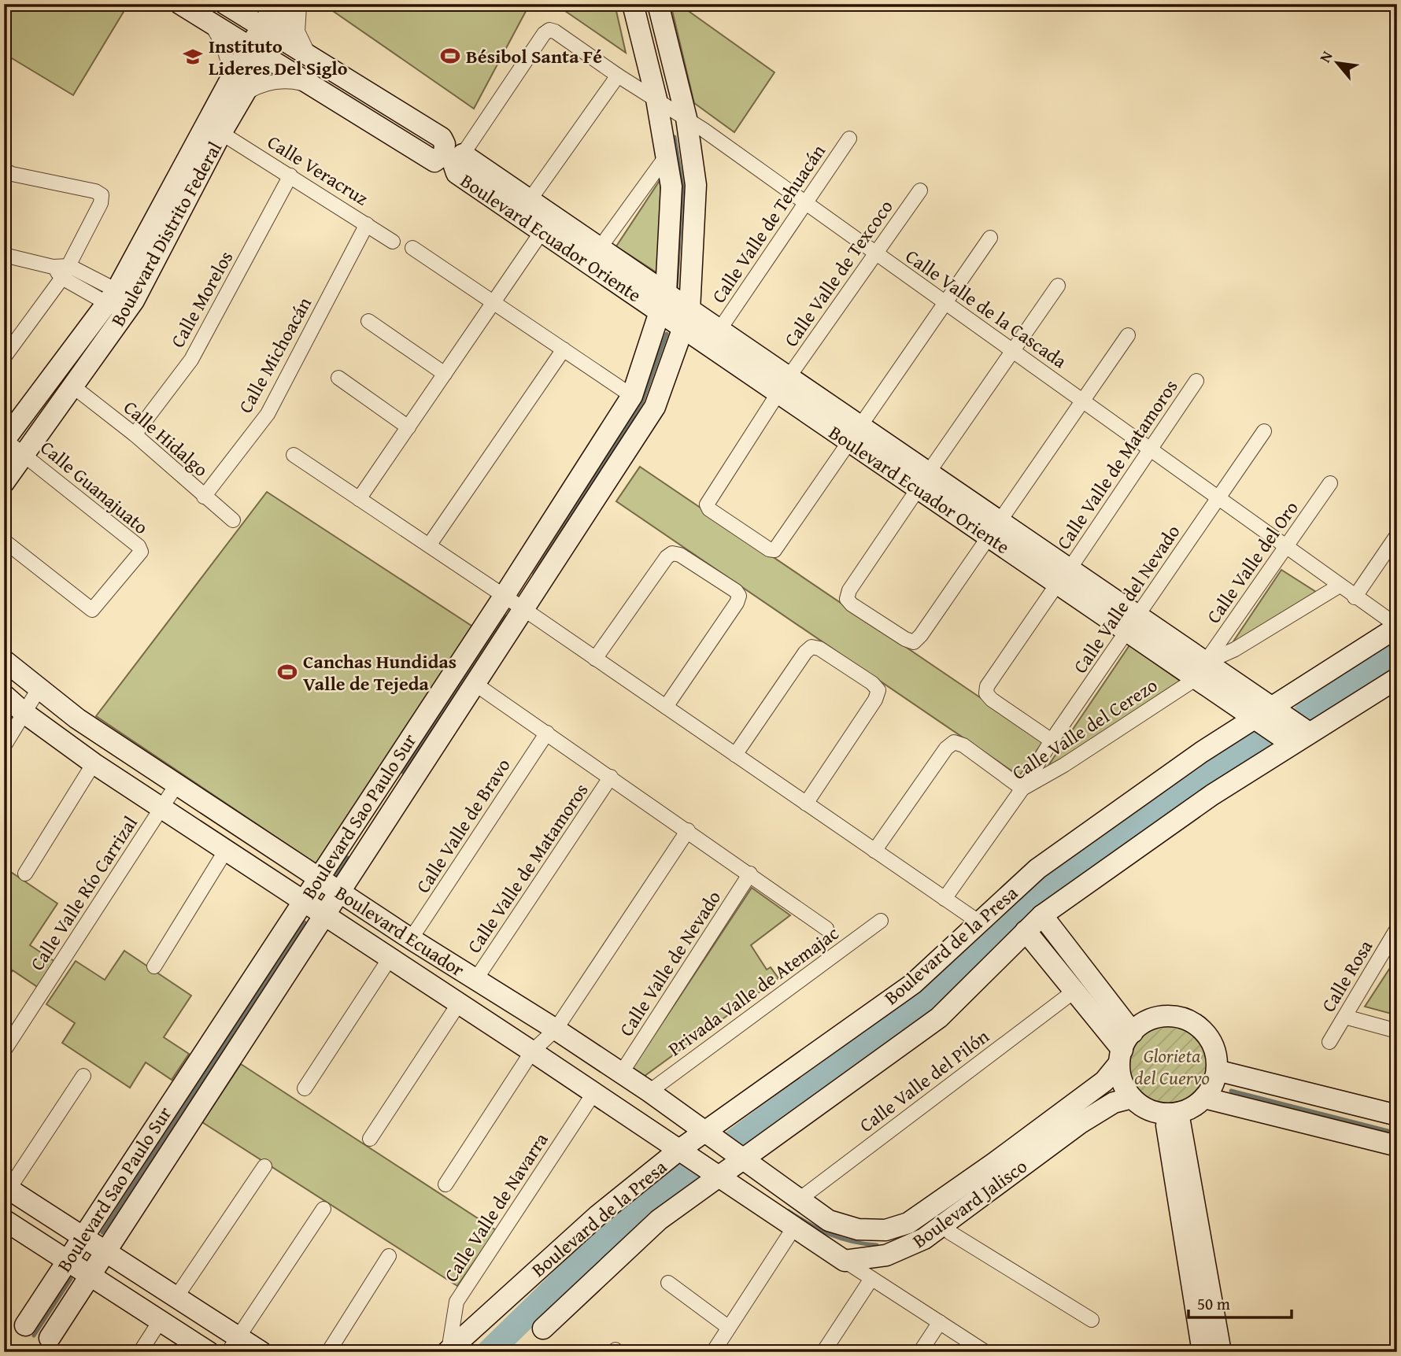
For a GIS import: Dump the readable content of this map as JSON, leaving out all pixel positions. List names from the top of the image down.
{
  "streets": {
    "street": [
      "Calle Veracruz",
      "Calle Valle de Tehuacán",
      "Boulevard Distrito Federal",
      "Boulevard Ecuador Oriente",
      "Calle Valle de Texcoco",
      "Calle Morelos",
      "Calle Valle de la Cascada",
      "Calle Michoacán",
      "Calle Hidalgo",
      "Calle Valle de Matamoros",
      "Calle Guanajuato",
      "Calle Valle del Oro",
      "Calle Valle del Nevado",
      "Calle Valle del Cerezo",
      "Boulevard Sao Paulo Sur",
      "Calle Valle de Bravo",
      "Calle Valle Río Carrizal",
      "Boulevard Ecuador",
      "Boulevard de la Presa",
      "Calle Valle de Nevado",
      "Calle Rosa",
      "Privada Valle de Atemajac",
      "Calle Valle del Pilón",
      "Boulevard Jalisco",
      "Calle Valle de Navarra"
    ]
  },
  "crossings": [
    ["Calle Veracruz", "Boulevard Distrito Federal"],
    ["Calle Veracruz", "Calle Morelos"],
    ["Calle Veracruz", "Calle Michoacán"],
    ["Calle Valle de Tehuacán", "Boulevard Ecuador Oriente"],
    ["Calle Valle de Tehuacán", "Calle Valle de la Cascada"],
    ["Boulevard Distrito Federal", "Calle Hidalgo"],
    ["Boulevard Distrito Federal", "Calle Guanajuato"],
    ["Boulevard Ecuador Oriente", "Calle Valle de Texcoco"],
    ["Boulevard Ecuador Oriente", "Calle Valle de la Cascada"],
    ["Boulevard Ecuador Oriente", "Calle Valle de Matamoros"],
    ["Boulevard Ecuador Oriente", "Calle Valle del Oro"],
    ["Boulevard Ecuador Oriente", "Calle Valle del Nevado"],
    ["Boulevard Ecuador Oriente", "Calle Valle del Cerezo"],
    ["Boulevard Ecuador Oriente", "Boulevard Sao Paulo Sur"],
    ["Boulevard Ecuador Oriente", "Boulevard de la Presa"],
    ["Calle Valle de Texcoco", "Calle Valle de la Cascada"],
    ["Calle Morelos", "Calle Hidalgo"],
    ["Calle Valle de la Cascada", "Calle Valle de Matamoros"],
    ["Calle Valle de la Cascada", "Calle Valle del Oro"],
    ["Calle Valle de la Cascada", "Calle Valle del Nevado"],
    ["Calle Valle de la Cascada", "Calle Valle del Cerezo"],
    ["Calle Valle de la Cascada", "Boulevard Sao Paulo Sur"],
    ["Calle Valle de la Cascada", "Boulevard de la Presa"],
    ["Calle Michoacán", "Calle Hidalgo"],
    ["Calle Valle de Matamoros", "Calle Valle del Nevado"],
    ["Calle Valle de Matamoros", "Boulevard Ecuador"],
    ["Calle Valle del Oro", "Calle Valle del Cerezo"],
    ["Calle Valle del Nevado", "Calle Valle del Cerezo"],
    ["Boulevard Sao Paulo Sur", "Boulevard Ecuador"],
    ["Calle Valle de Bravo", "Boulevard Ecuador"],
    ["Calle Valle Río Carrizal", "Boulevard Ecuador"],
    ["Boulevard Ecuador", "Boulevard de la Presa"],
    ["Boulevard Ecuador", "Calle Valle de Nevado"],
    ["Boulevard Ecuador", "Privada Valle de Atemajac"],
    ["Boulevard Ecuador", "Boulevard Jalisco"],
    ["Boulevard Ecuador", "Calle Valle de Navarra"],
    ["Boulevard de la Presa", "Boulevard Jalisco"],
    ["Boulevard de la Presa", "Calle Valle de Navarra"],
    ["Calle Valle del Pilón", "Boulevard Jalisco"]
  ],
  "parks": ["Glorieta del Cuervo"],
  "places": {
    "sports": ["Bésibol Santa Fé", "Canchas Hundidas Valle de Tejeda"],
    "school or university": ["Instituto Lideres Del Siglo"]
  },
  "scale_bar": "50 m",
  "north": "top left"
}
